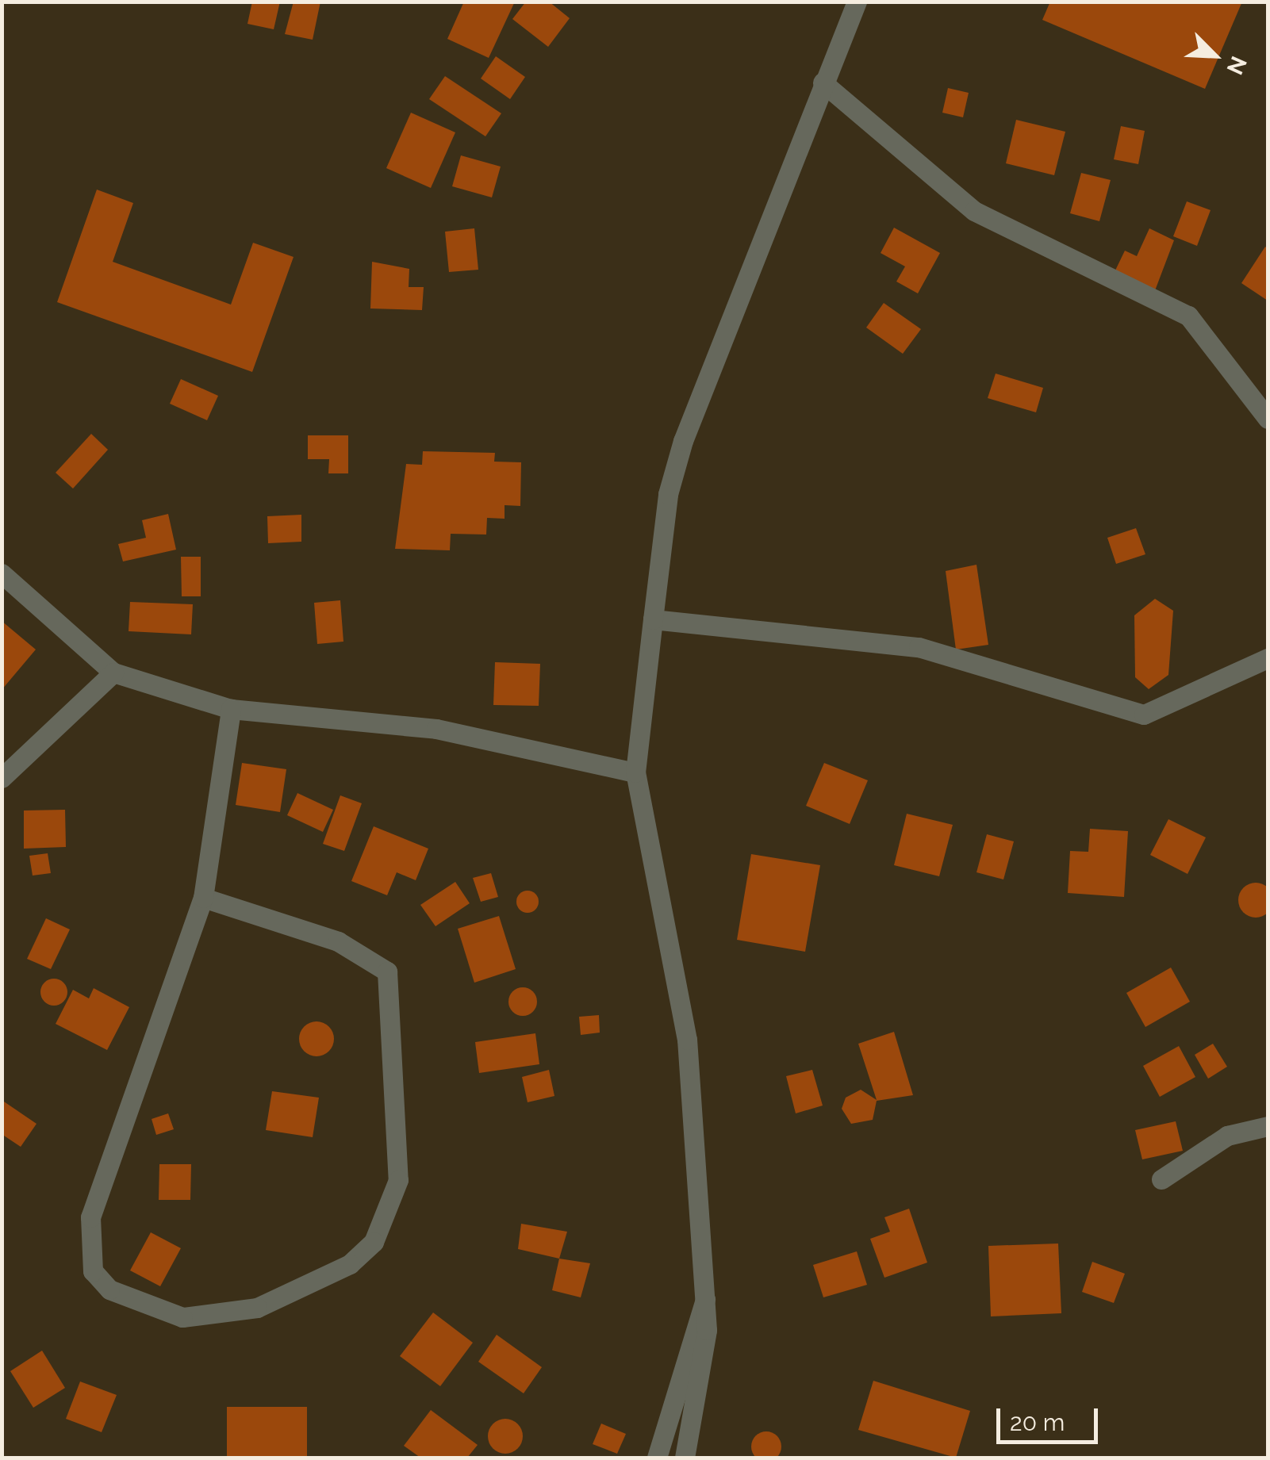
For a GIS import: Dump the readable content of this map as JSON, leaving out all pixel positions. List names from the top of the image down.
{
  "scale_bar": "20 m",
  "north": "bottom right"
}
